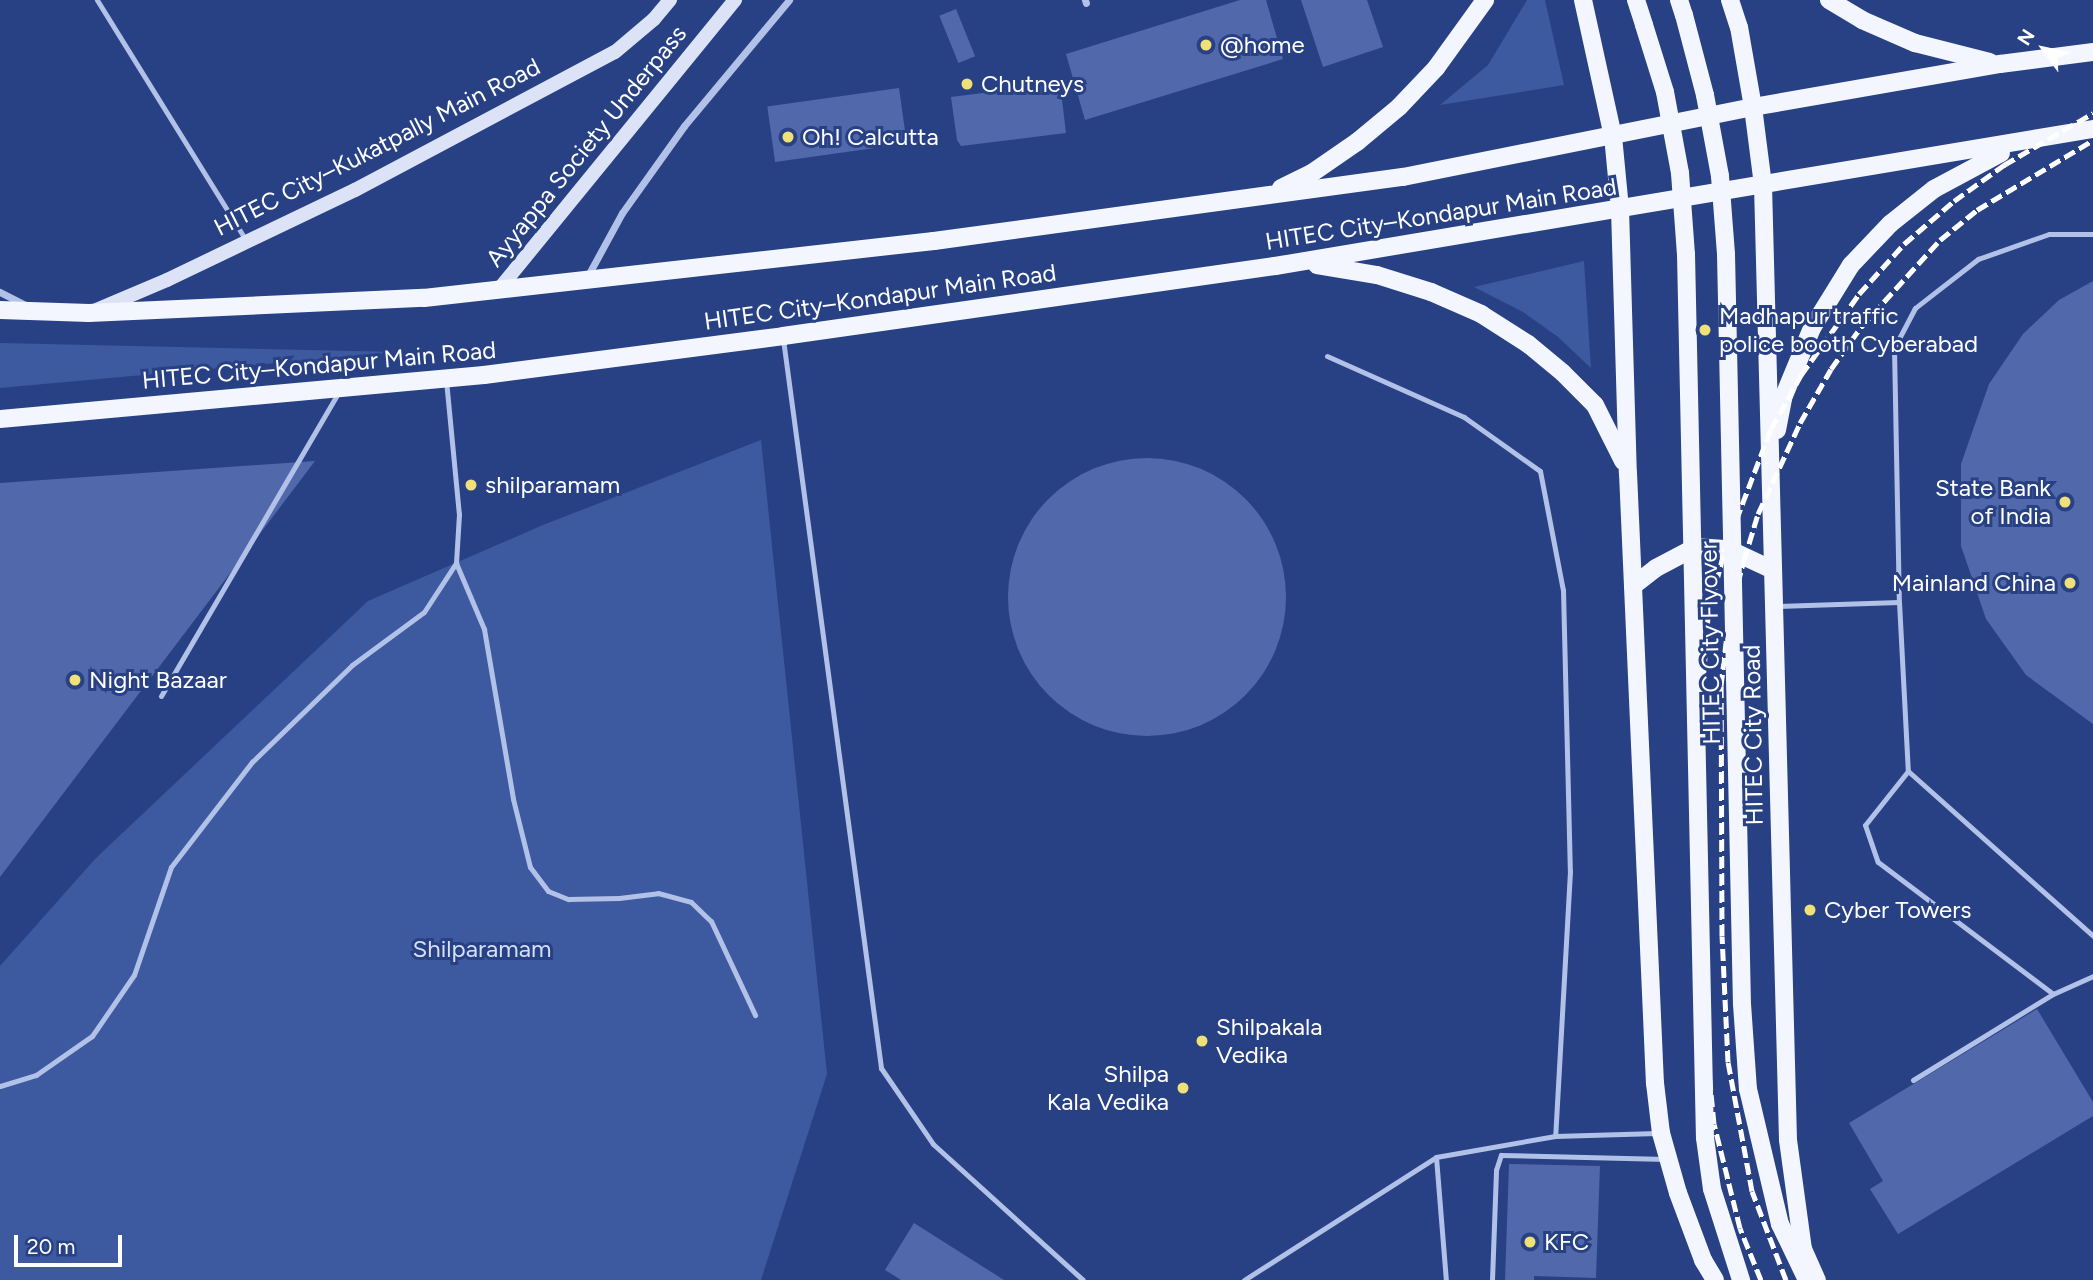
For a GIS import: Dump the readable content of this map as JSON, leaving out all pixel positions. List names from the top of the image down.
{
  "streets": {
    "main road": [
      "Ayyappa Society Underpass",
      "HITEC City–Kukatpally Main Road",
      "HITEC City–Kondapur Main Road",
      "HITEC City Flyover",
      "HITEC City Road"
    ]
  },
  "crossings": [
    ["HITEC City–Kondapur Main Road", "HITEC City Road"]
  ],
  "parks": ["Shilparamam"],
  "places": [
    "@home",
    "Chutneys",
    "Oh! Calcutta",
    "Madhapur traffic police booth Cyberabad",
    "shilparamam",
    "State Bank of India",
    "Mainland China",
    "Night Bazaar",
    "Cyber Towers",
    "Shilpakala Vedika",
    "Shilpa Kala Vedika",
    "KFC"
  ],
  "scale_bar": "20 m",
  "north": "top left"
}
